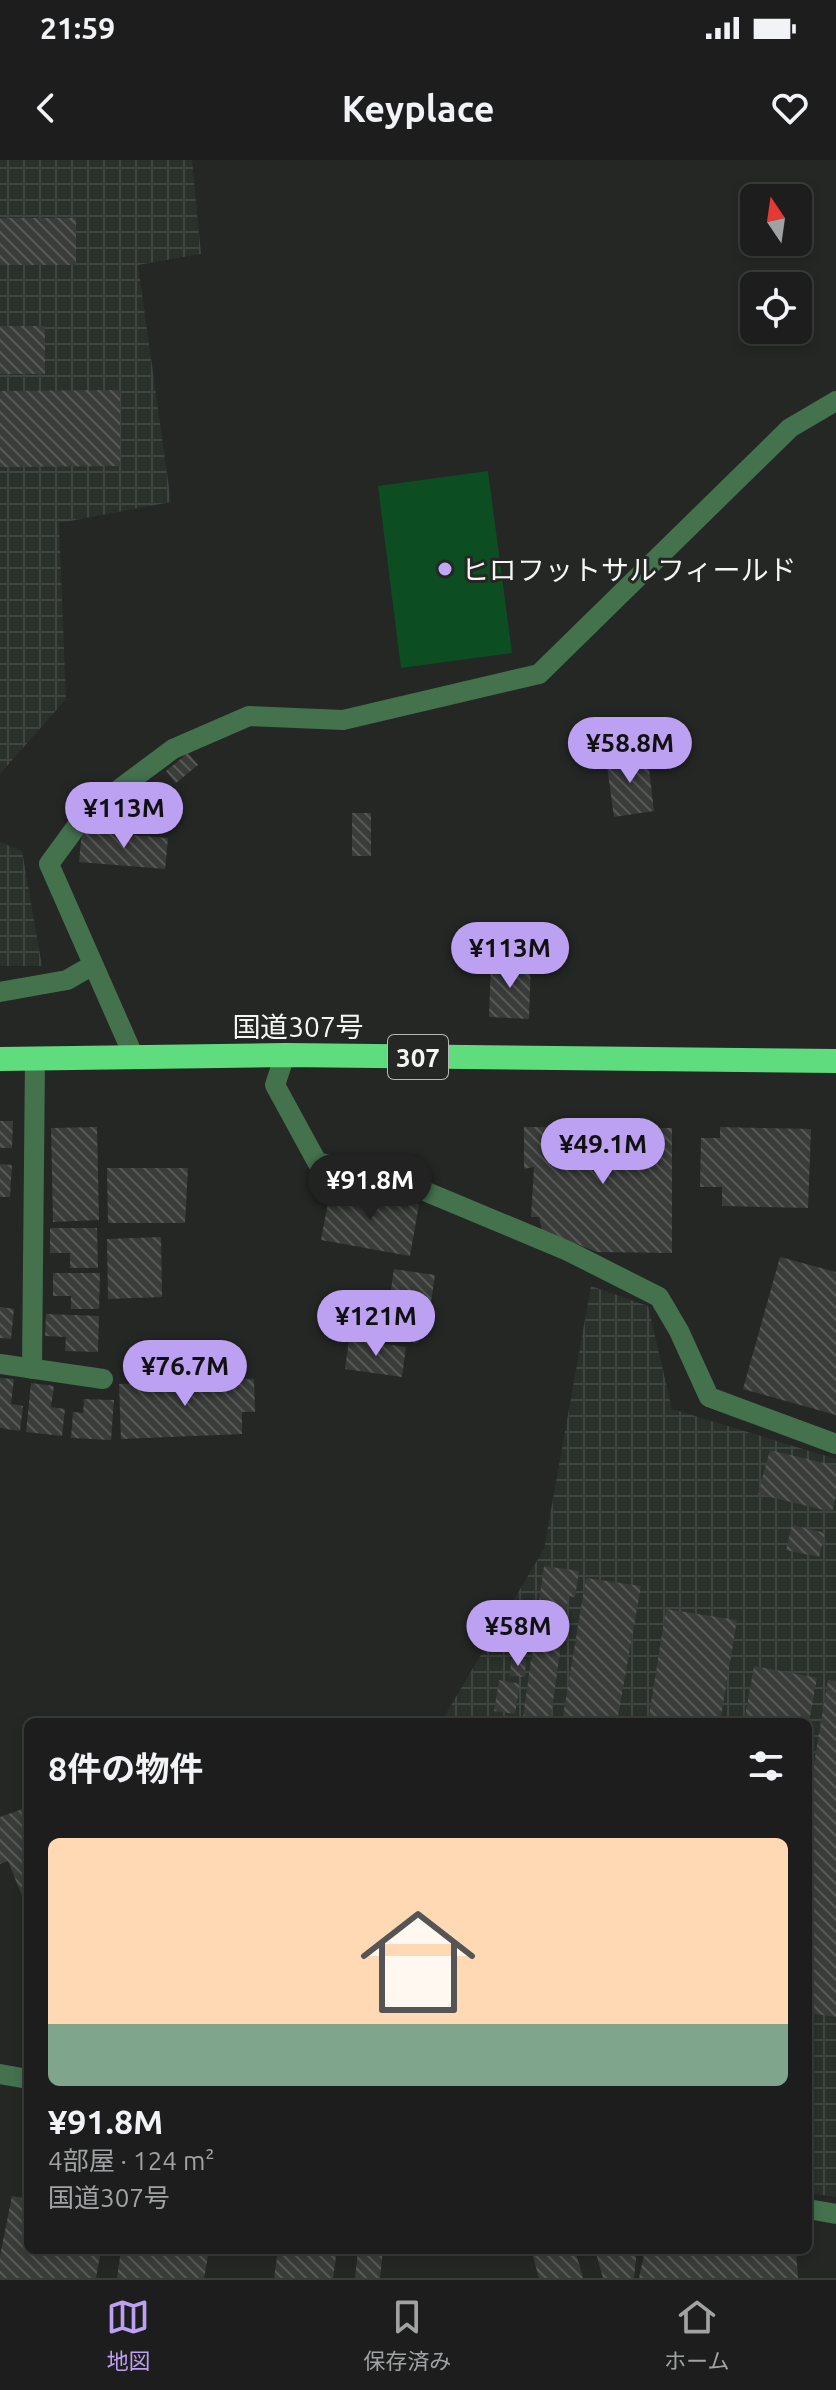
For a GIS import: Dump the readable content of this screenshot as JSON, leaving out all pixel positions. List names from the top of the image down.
{
  "streets": {
    "highway": ["国道307号", "307"]
  },
  "places": ["ヒロフットサルフィールド"],
  "north": "top",
  "page": {
    "status": "21:59",
    "header": "Keyplace",
    "price": [
      "¥58.8M",
      "¥113M",
      "¥113M",
      "¥49.1M",
      "¥91.8M",
      "¥121M",
      "¥76.7M",
      "¥58M"
    ],
    "heading": "8件の物件",
    "list": [
      {
        "name": "¥91.8M",
        "note": "4部屋 · 124 m² · 国道307号"
      }
    ],
    "tabs": ["地図", "保存済み", "ホーム"]
  }
}
